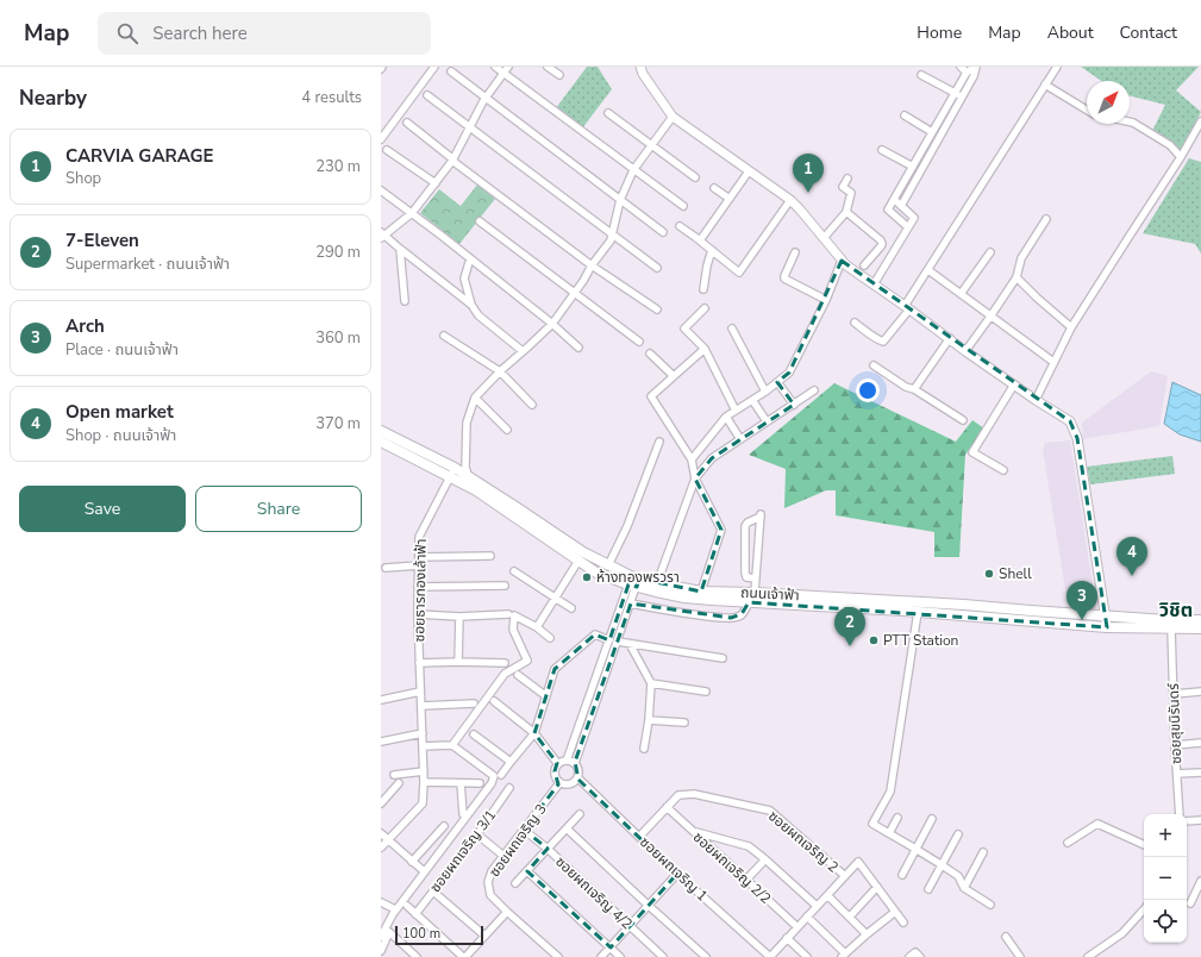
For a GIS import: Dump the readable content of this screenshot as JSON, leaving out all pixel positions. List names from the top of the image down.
{
  "streets": {
    "main road": ["ถนนเจ้าฟ้า"],
    "street": [
      "ซอยธารทองเล้าฟ้า",
      "ซอยสุขนิรันดร์",
      "ซอยผถเจริญ 3",
      "ซอยผถเจริญ 2",
      "ซอยผถเจริญ 3/1",
      "ซอยผถเจริญ 2/2",
      "ซอยผถเจริญ 1",
      "ซอยผถเจริญ 4/2"
    ]
  },
  "crossings": [
    ["ซอยธารทองเล้าฟ้า", "ถนนเจ้าฟ้า"],
    ["ถนนเจ้าฟ้า", "ซอยสุขนิรันดร์"],
    ["ซอยผถเจริญ 3", "ซอยผถเจริญ 1"],
    ["ซอยผถเจริญ 3", "ซอยผถเจริญ 4/2"],
    ["ซอยผถเจริญ 2", "ซอยผถเจริญ 2/2"],
    ["ซอยผถเจริญ 2", "ซอยผถเจริญ 1"]
  ],
  "districts": ["วิชิต"],
  "places": ["Shell", "ห้างทองพรวรา", "PTT Station"],
  "scale_bar": "100 m",
  "north": "top right",
  "page": {
    "header": "Map",
    "search": "Search here",
    "nav": [
      "Home",
      "Map",
      "About",
      "Contact"
    ],
    "heading": ["Nearby", "4 results"],
    "list": [
      {
        "mark": "1",
        "name": "CARVIA GARAGE",
        "note": "Shop",
        "value": "230 m"
      },
      {
        "mark": "2",
        "name": "7-Eleven",
        "note": "Supermarket · ถนนเจ้าฟ้า",
        "value": "290 m"
      },
      {
        "mark": "3",
        "name": "Arch",
        "note": "Place · ถนนเจ้าฟ้า",
        "value": "360 m"
      },
      {
        "mark": "4",
        "name": "Open market",
        "note": "Shop · ถนนเจ้าฟ้า",
        "value": "370 m"
      }
    ],
    "pins": [
      "1",
      "4",
      "3",
      "2"
    ],
    "buttons": ["Save", "Share"],
    "map_buttons": ["+", "−"],
    "scale": "100 m"
  }
}
